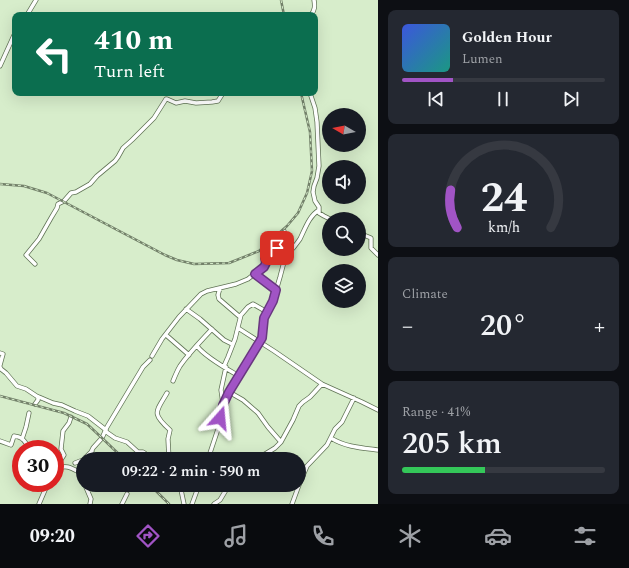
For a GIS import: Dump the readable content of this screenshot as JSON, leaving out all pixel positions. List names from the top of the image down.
{
  "north": "left",
  "page": {
    "turn": ["410 m", "Turn left"],
    "song": ["Golden Hour", "Lumen"],
    "tile": [
      "Climate",
      ["Range · 41%", "205 km"]
    ],
    "heat": ["−", "20°", "+"],
    "limit": "30",
    "trip": "09:22 · 2 min · 590 m",
    "tabs": "09:20",
    "gauge": ["24", "km/h"]
  }
}
